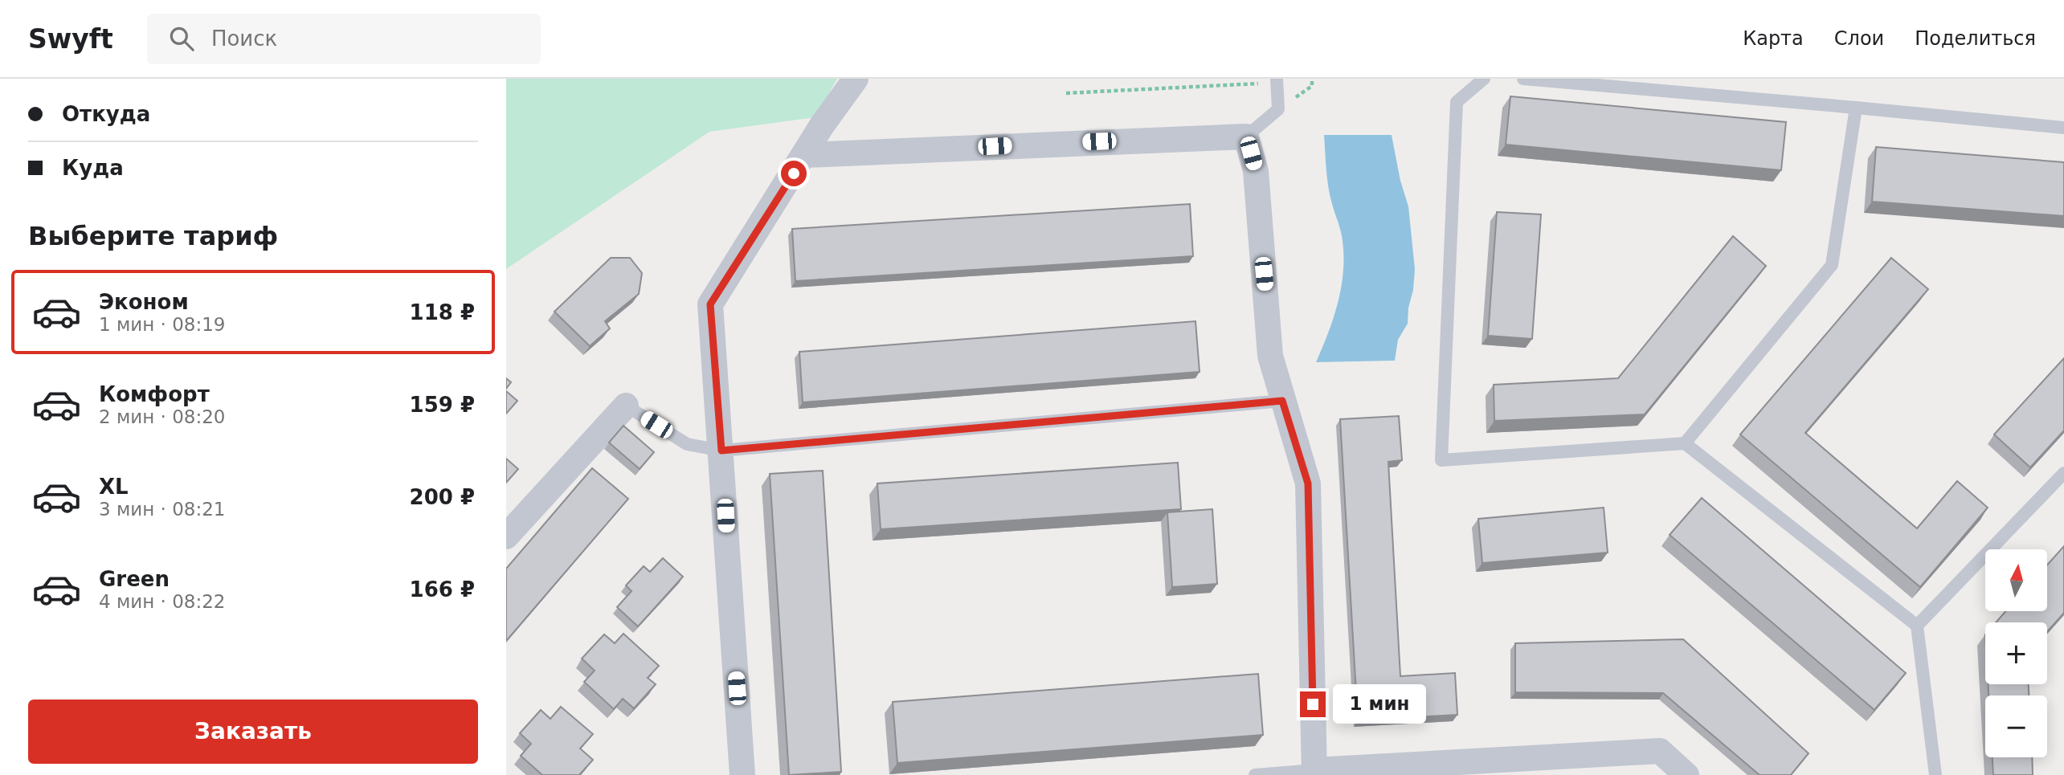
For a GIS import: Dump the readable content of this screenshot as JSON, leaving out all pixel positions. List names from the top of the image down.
{
  "north": "top",
  "page": {
    "header": "Swyft",
    "search": "Поиск",
    "nav": ["Карта", "Слои", "Поделиться"],
    "banner": ["Откуда", "Куда"],
    "heading": "Выберите тариф",
    "list": [
      {
        "name": "Эконом",
        "note": "1 мин · 08:19",
        "value": "118 ₽"
      },
      {
        "name": "Комфорт",
        "note": "2 мин · 08:20",
        "value": "159 ₽"
      },
      {
        "name": "XL",
        "note": "3 мин · 08:21",
        "value": "200 ₽"
      },
      {
        "name": "Green",
        "note": "4 мин · 08:22",
        "value": "166 ₽"
      }
    ],
    "map_buttons": ["+", "−"],
    "bubble": "1 мин",
    "buttons": "Заказать"
  }
}
